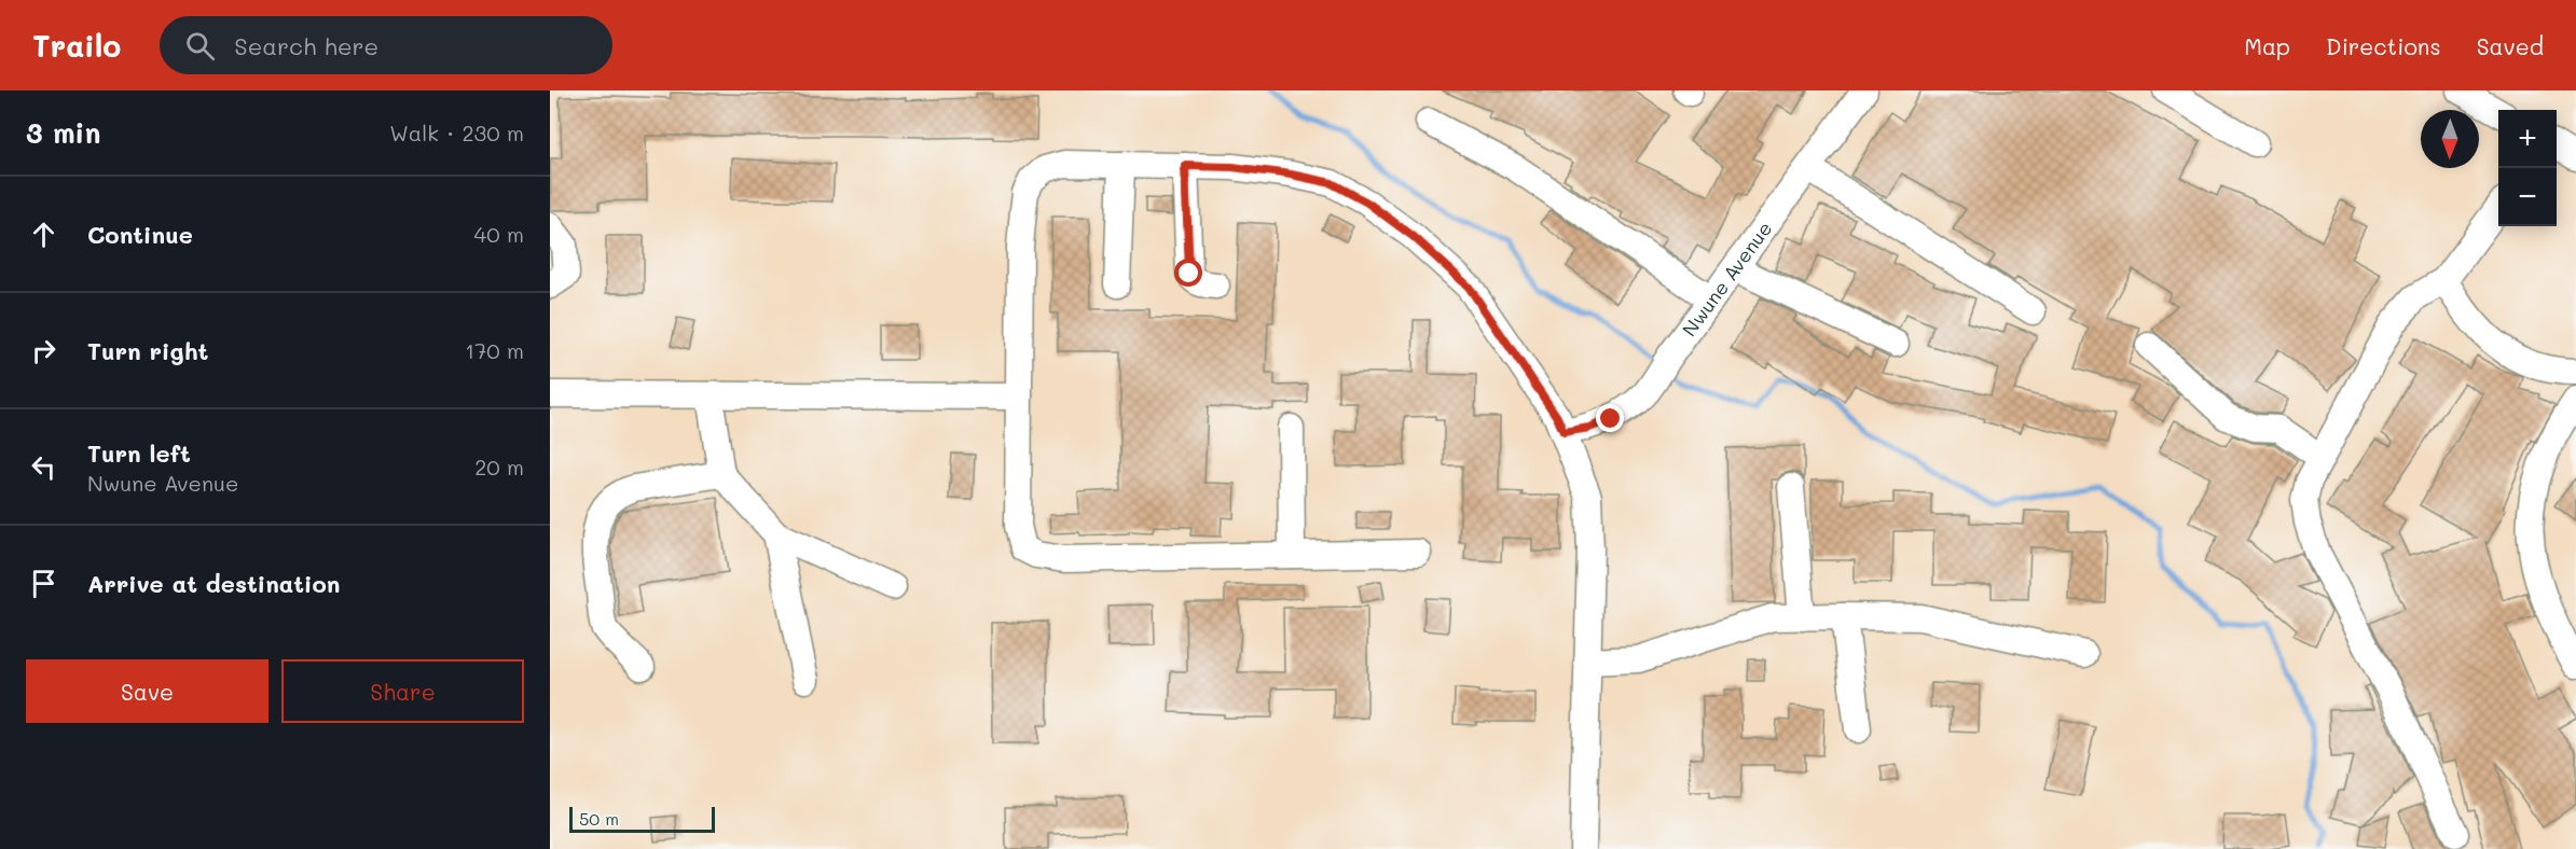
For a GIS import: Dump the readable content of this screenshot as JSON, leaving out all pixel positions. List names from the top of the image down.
{
  "streets": {
    "street": ["Nwune Avenue"]
  },
  "scale_bar": "50 m",
  "north": "bottom",
  "page": {
    "header": "Trailo",
    "search": "Search here",
    "nav": ["Map", "Directions", "Saved"],
    "heading": ["3 min", "Walk · 230 m"],
    "map_buttons": ["+", "−"],
    "list": [
      ["Continue", "40 m"],
      ["Turn right", "170 m"],
      ["Turn left", "Nwune Avenue", "20 m"],
      "Arrive at destination"
    ],
    "buttons": ["Save", "Share"],
    "scale": "50 m"
  }
}
